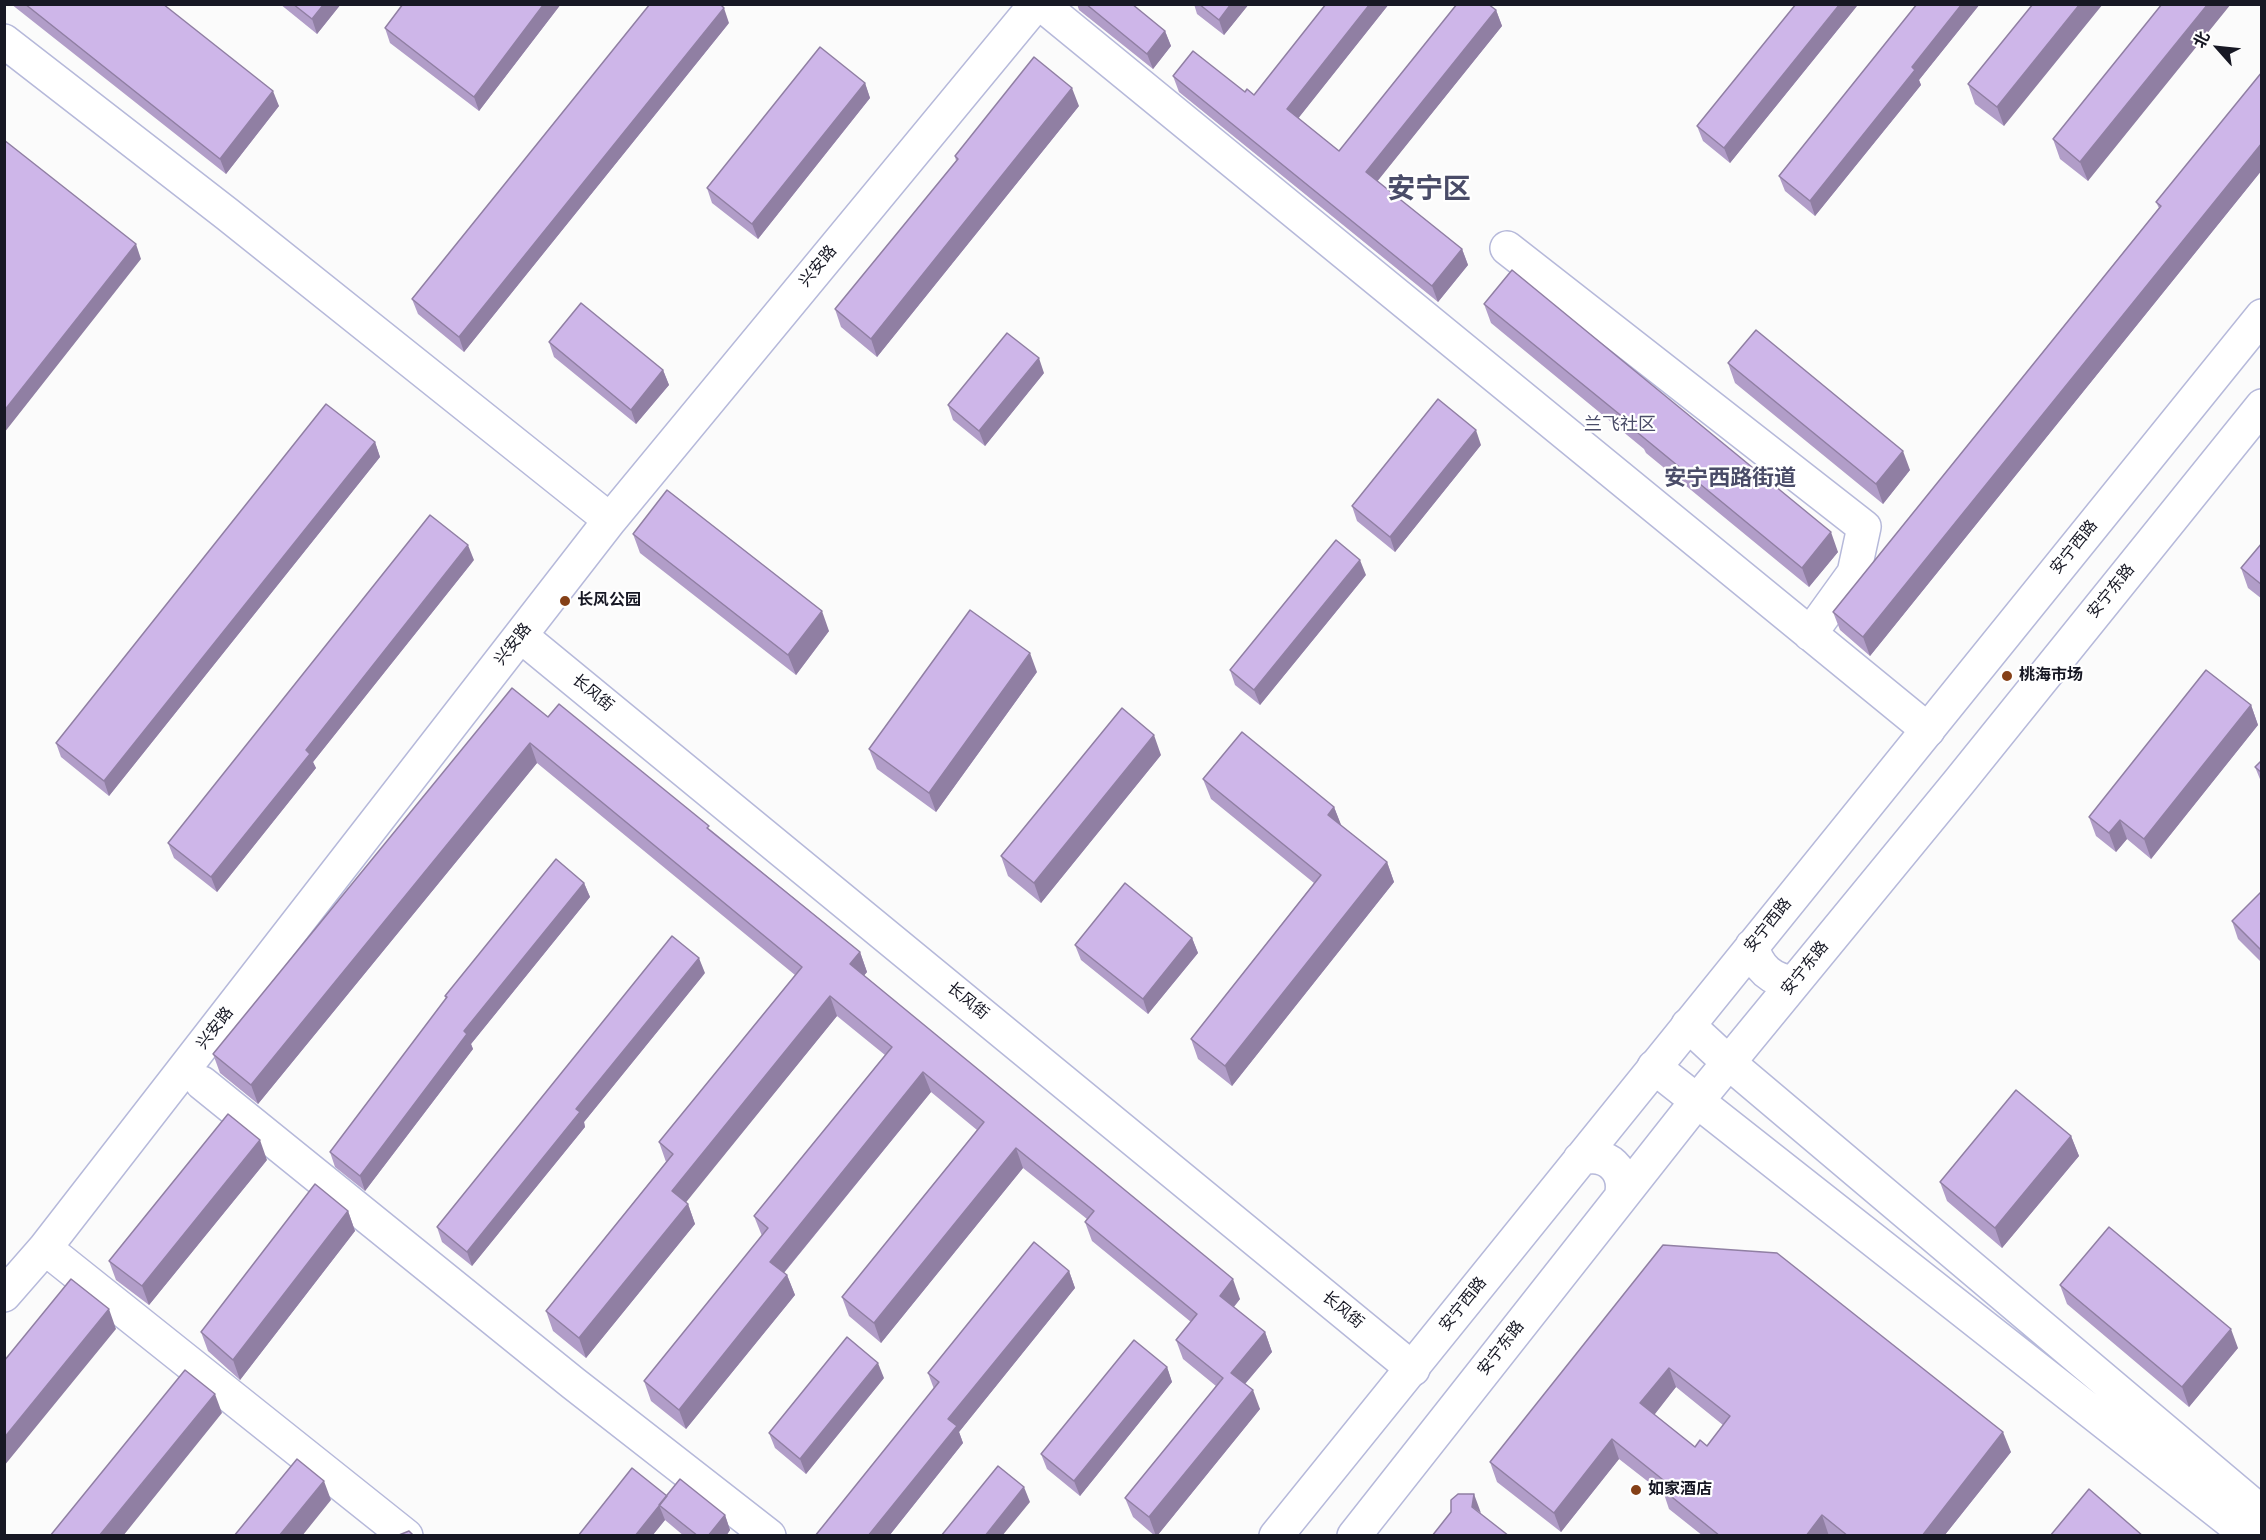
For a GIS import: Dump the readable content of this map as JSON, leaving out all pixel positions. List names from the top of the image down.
{
  "streets": {
    "street": [
      "兴安路",
      "安宁西路",
      "安宁东路",
      "长风街"
    ]
  },
  "crossings": [
    ["兴安路", "长风街"],
    ["安宁西路", "长风街"]
  ],
  "districts": ["安宁区", "兰飞社区", "安宁西路街道"],
  "places": ["长风公园", "桃海市场", "如家酒店"],
  "north": "top left"
}
